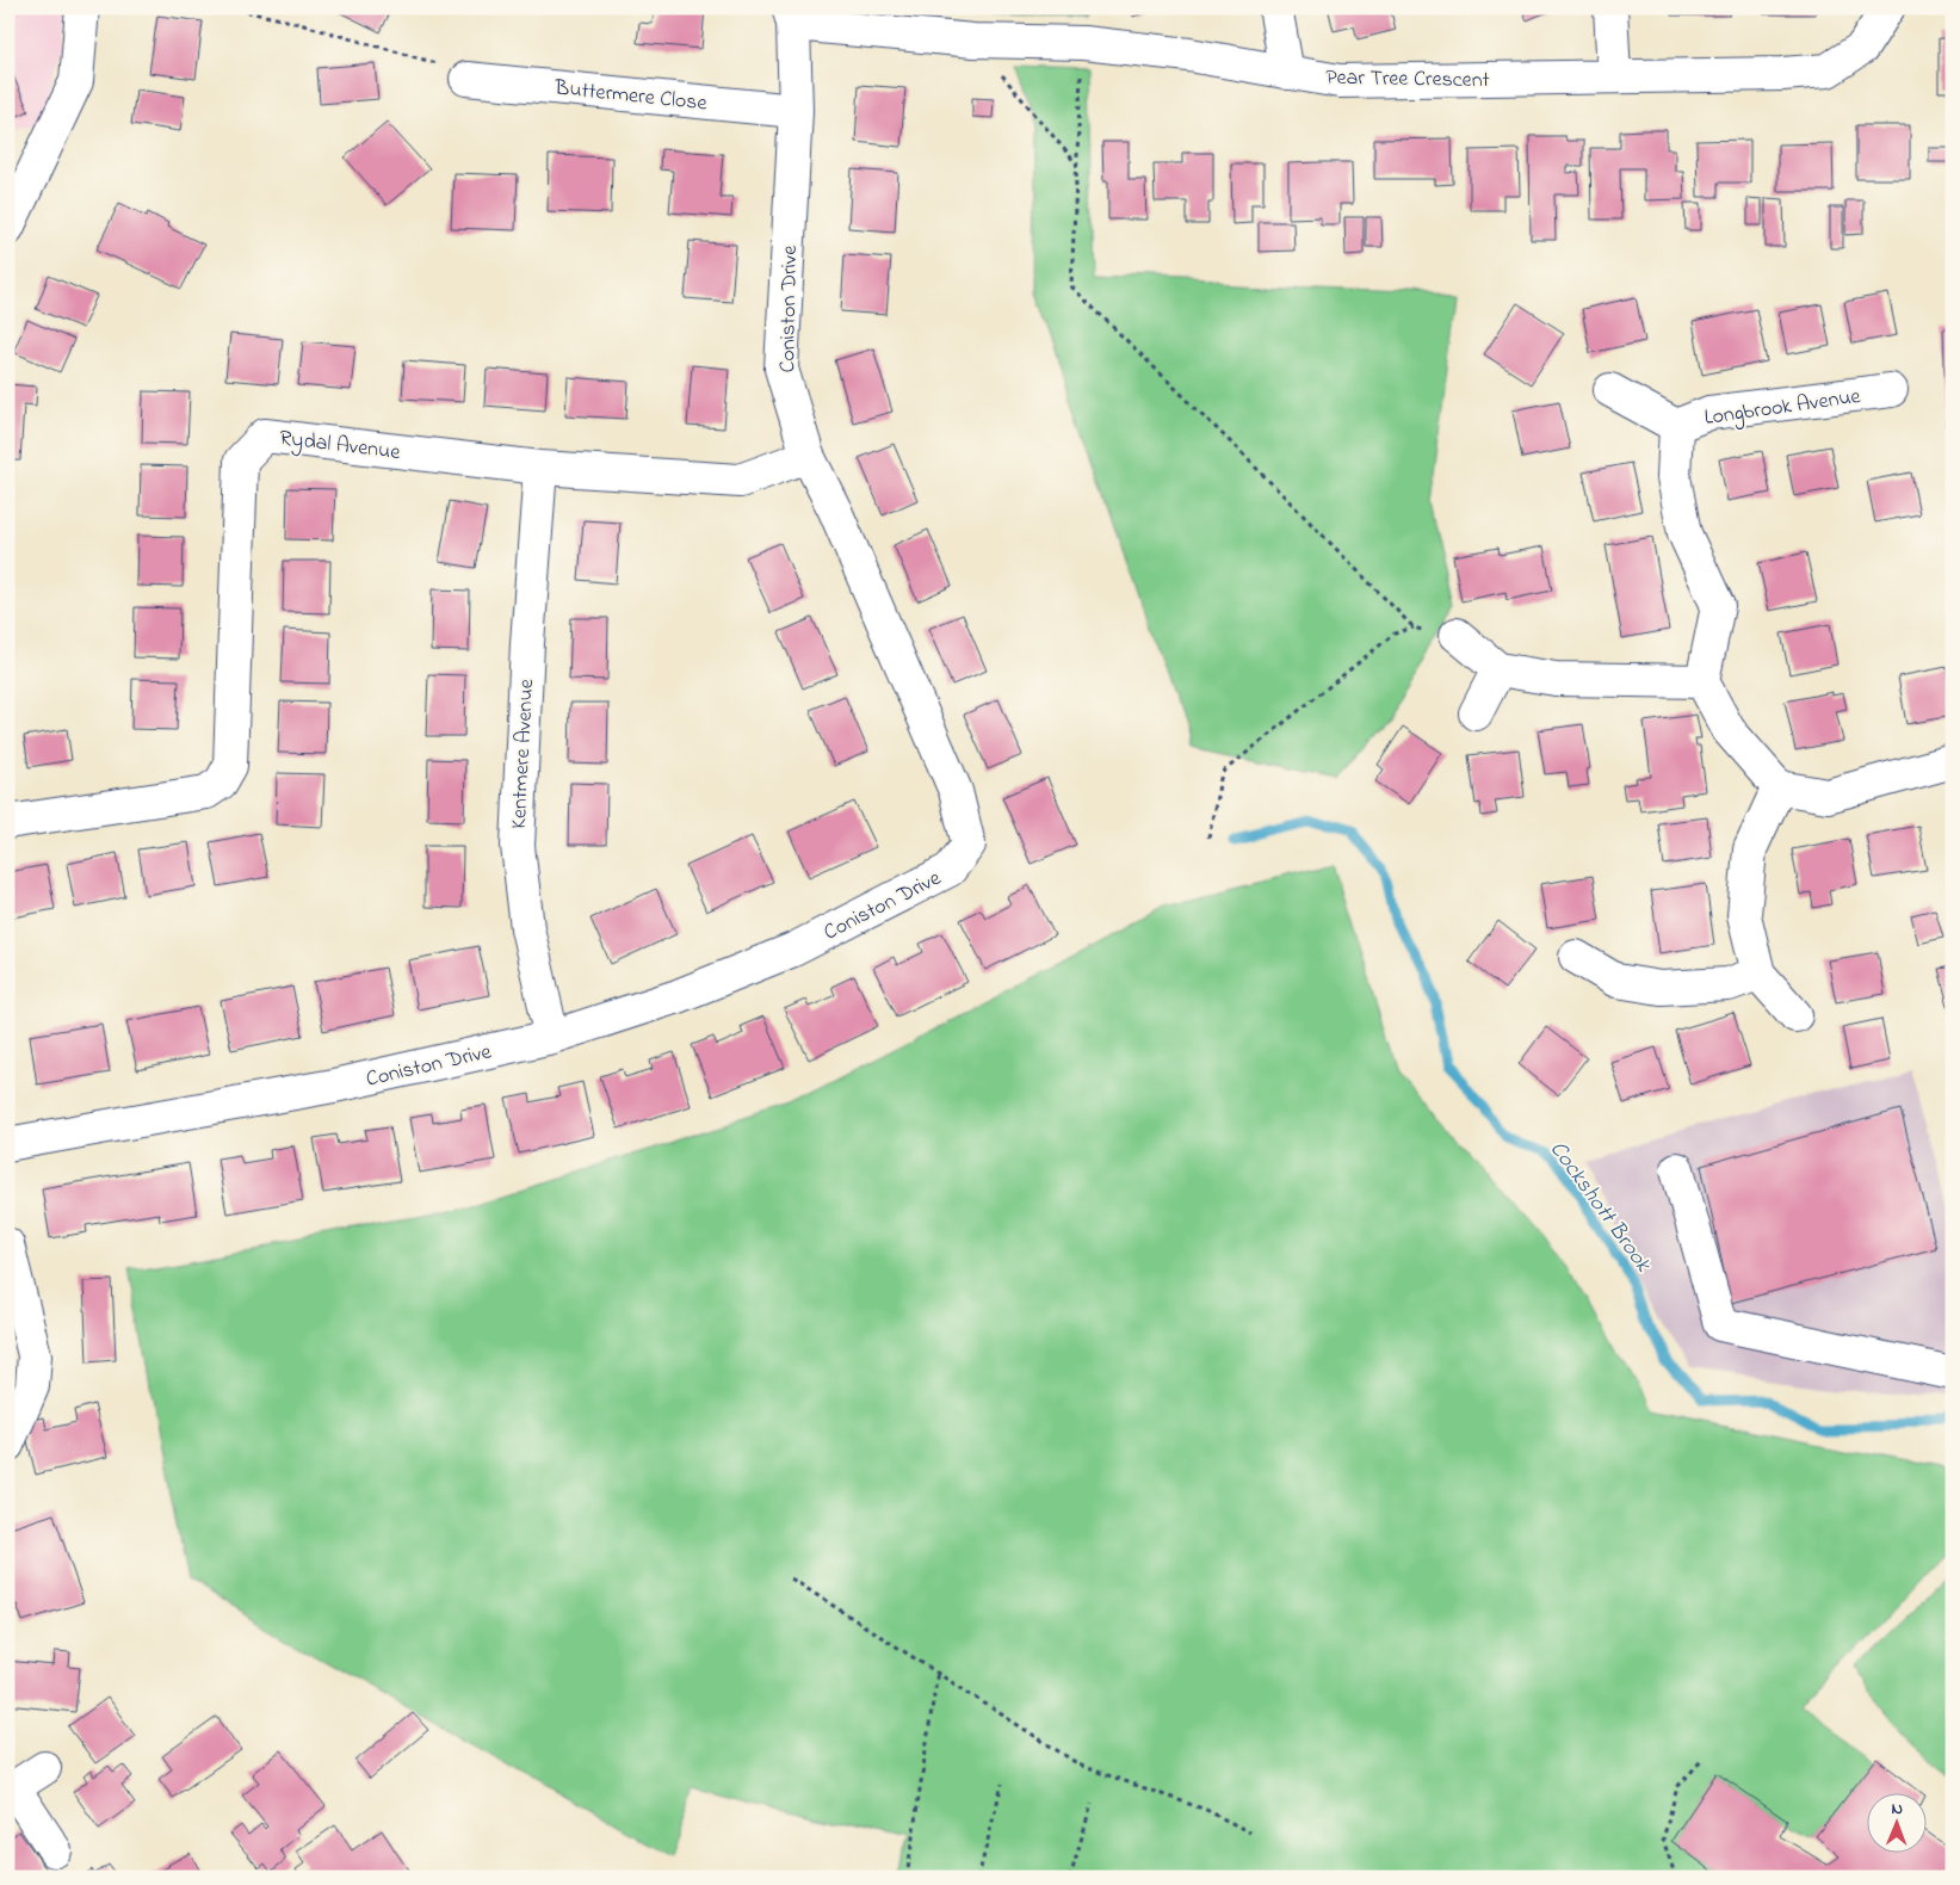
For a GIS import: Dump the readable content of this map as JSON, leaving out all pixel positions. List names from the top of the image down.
{
  "streets": {
    "street": [
      "Pear Tree Crescent",
      "Buttermere Close",
      "Coniston Drive",
      "Longbrook Avenue",
      "Rydal Avenue",
      "Kentmere Avenue"
    ]
  },
  "crossings": [
    ["Pear Tree Crescent", "Coniston Drive"],
    ["Buttermere Close", "Coniston Drive"],
    ["Coniston Drive", "Rydal Avenue"],
    ["Coniston Drive", "Kentmere Avenue"],
    ["Rydal Avenue", "Kentmere Avenue"]
  ],
  "water": ["Cockshott Brook"],
  "north": "top"
}
